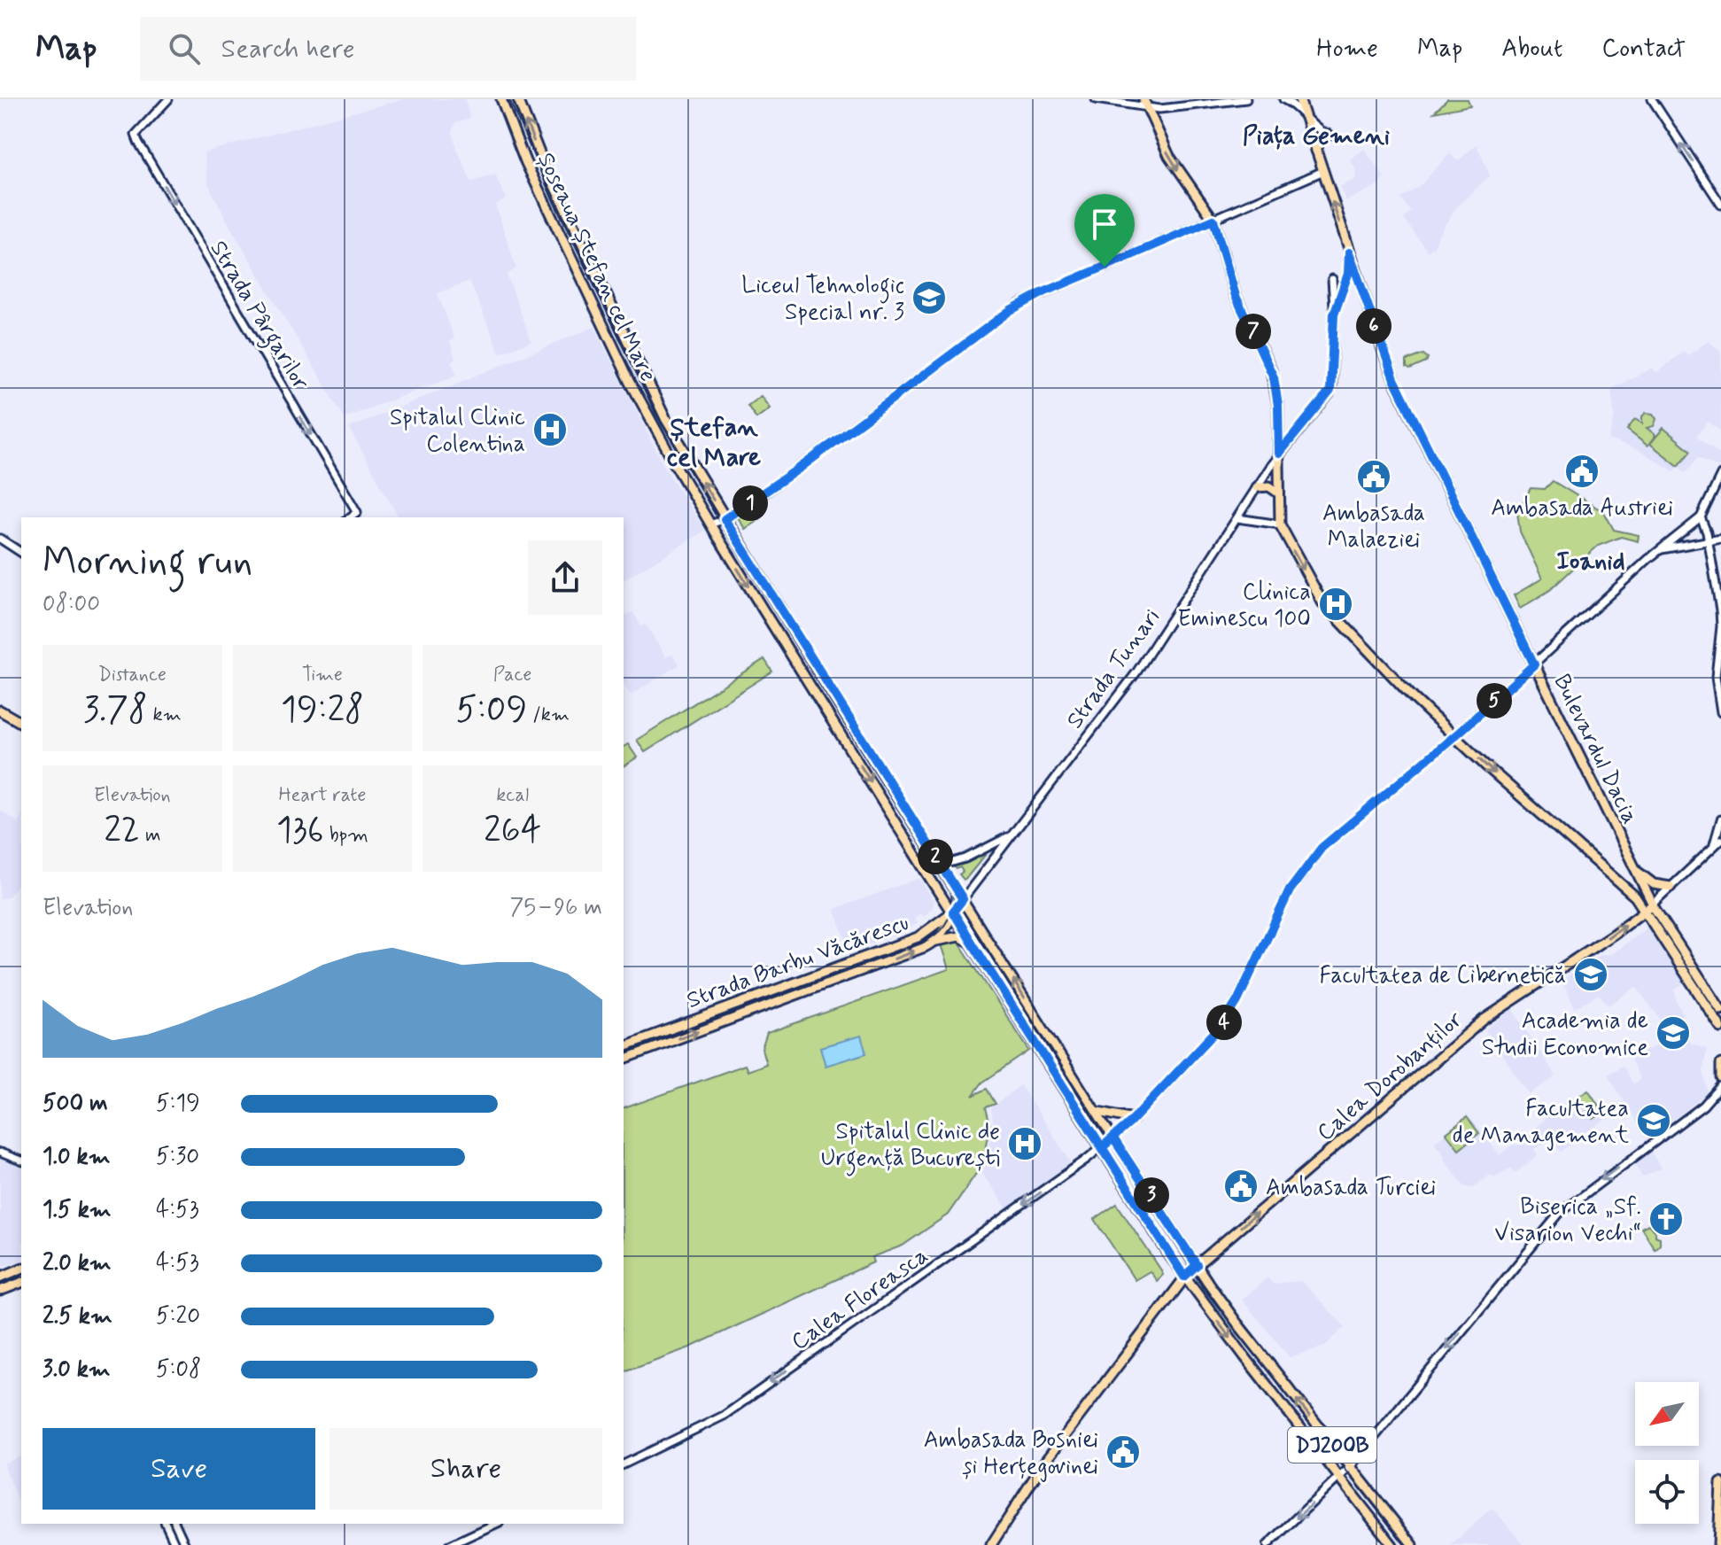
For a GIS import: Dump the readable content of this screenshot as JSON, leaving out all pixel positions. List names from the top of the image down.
{
  "streets": {
    "main road": [
      "Șoseaua Ștefan cel Mare",
      "Strada Tunari",
      "Bulevardul Dacia",
      "Strada Barbu Văcărescu",
      "Calea Dorobanților",
      "DJ200B"
    ],
    "street": ["Strada Pârgarilor", "Calea Floreasca"]
  },
  "crossings": [
    ["Șoseaua Ștefan cel Mare", "Strada Tunari"],
    ["Șoseaua Ștefan cel Mare", "Strada Barbu Văcărescu"],
    ["Șoseaua Ștefan cel Mare", "Calea Dorobanților"],
    ["Șoseaua Ștefan cel Mare", "Calea Floreasca"],
    ["Șoseaua Ștefan cel Mare", "DJ200B"],
    ["Strada Tunari", "Strada Barbu Văcărescu"],
    ["Bulevardul Dacia", "Calea Dorobanților"],
    ["Bulevardul Dacia", "Calea Floreasca"],
    ["Calea Dorobanților", "DJ200B"]
  ],
  "one_way": ["Strada Pârgarilor", "Calea Dorobanților", "Calea Floreasca"],
  "districts": ["Piața Gemeni", "Ștefan cel Mare", "Ioanid"],
  "places": {
    "school or university": [
      "Liceul Tehnologic Special nr. 3",
      "Facultatea de Cibernetică",
      "Academia de Studii Economice",
      "Facultatea de Management"
    ],
    "hospital": ["Spitalul Clinic Colentina", "Clinica Eminescu 100", "Spitalul Clinic de Urgență București"],
    "public building": [
      "Ambasada Austriei",
      "Ambasada Malaeziei",
      "Ambasada Turciei",
      "Ambasada Bosniei și Herțegovinei"
    ],
    "church": ["Biserica „Sf. Visarion Vechi“"]
  },
  "north": "bottom left",
  "page": {
    "header": "Map",
    "search": "Search here",
    "nav": [
      "Home",
      "Map",
      "About",
      "Contact"
    ],
    "pins": [
      "6",
      "7",
      "1",
      "5",
      "2",
      "4",
      "3"
    ],
    "heading": ["Morning run", "08:00"],
    "stats": [
      ["Distance", "3.78 km"],
      ["Time", "19:28"],
      ["Pace", "5:09 /km"],
      ["Elevation", "22 m"],
      ["Heart rate", "136 bpm"],
      ["kcal", "264"]
    ],
    "chart": ["Elevation", "75–96 m"],
    "list": [
      {
        "name": "500 m",
        "note": "5:19"
      },
      {
        "name": "1.0 km",
        "note": "5:30"
      },
      {
        "name": "1.5 km",
        "note": "4:53"
      },
      {
        "name": "2.0 km",
        "note": "4:53"
      },
      {
        "name": "2.5 km",
        "note": "5:20"
      },
      {
        "name": "3.0 km",
        "note": "5:08"
      }
    ],
    "buttons": ["Save", "Share"]
  }
}
